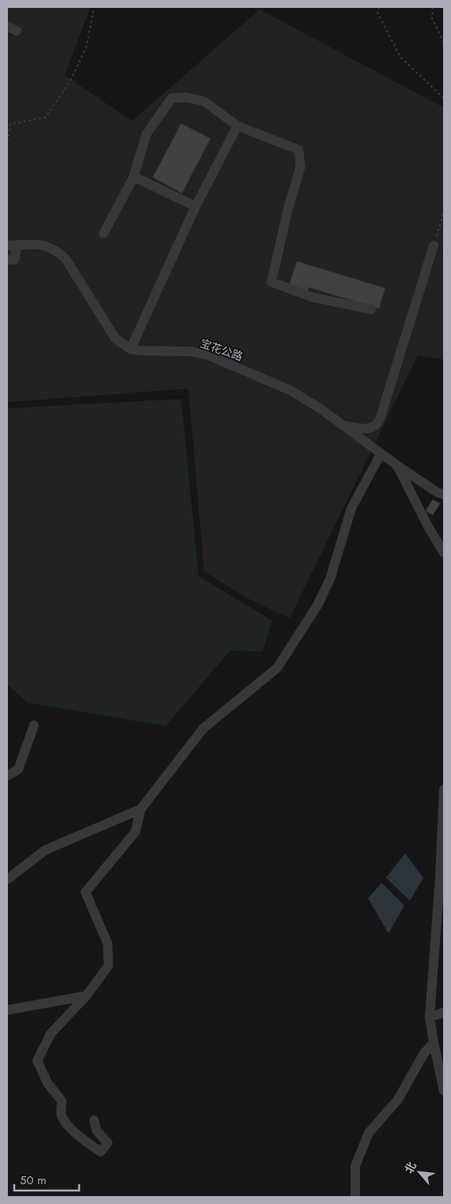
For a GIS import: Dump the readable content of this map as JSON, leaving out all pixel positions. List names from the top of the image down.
{
  "streets": {
    "street": ["宝花公路"]
  },
  "scale_bar": "50 m",
  "north": "top left"
}
